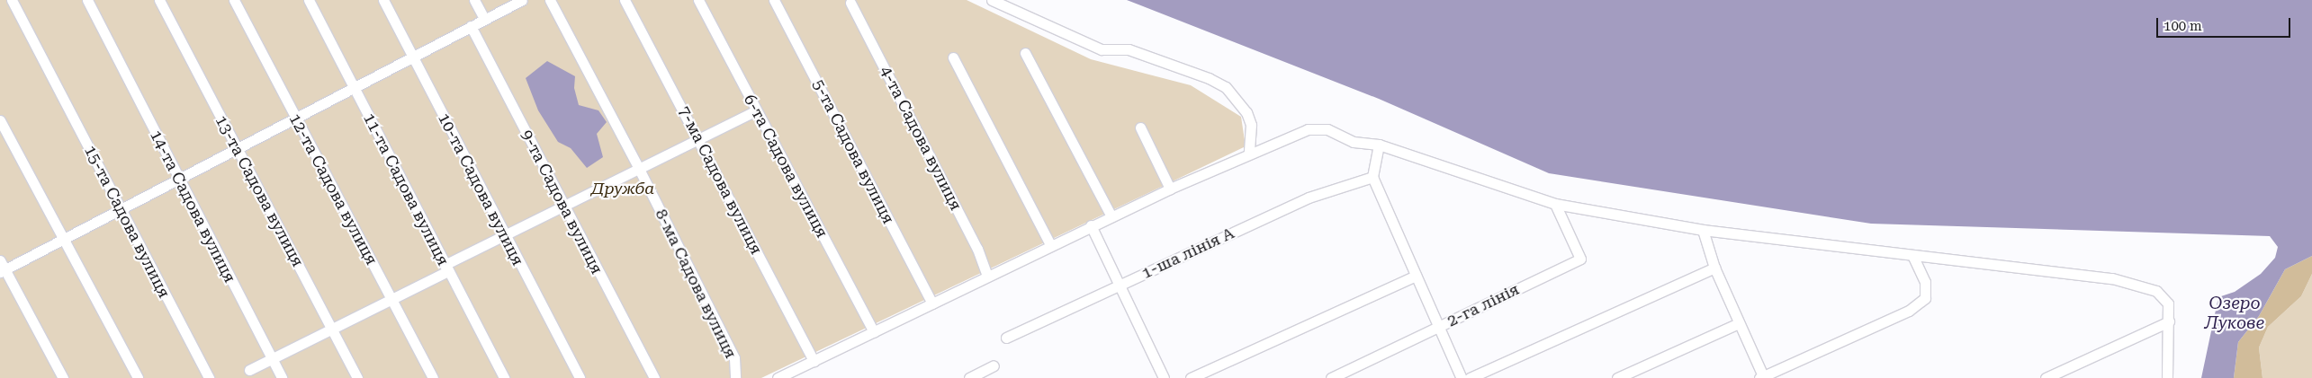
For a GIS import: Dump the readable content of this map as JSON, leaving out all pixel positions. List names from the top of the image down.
{
  "streets": {
    "street": [
      "4-та Садова вулиця",
      "5-та Садова вулиця",
      "6-та Садова вулиця",
      "7-ма Садова вулиця",
      "12-та Садова вулиця",
      "11-та Садова вулиця",
      "10-та Садова вулиця",
      "13-та Садова вулиця",
      "9-та Садова вулиця",
      "14-та Садова вулиця",
      "15-та Садова вулиця",
      "1-ша лінія А",
      "8-ма Садова вулиця",
      "2-га лінія"
    ]
  },
  "water": ["Озеро Лукове"],
  "parks": ["Дружба"],
  "scale_bar": "100 m"
}
